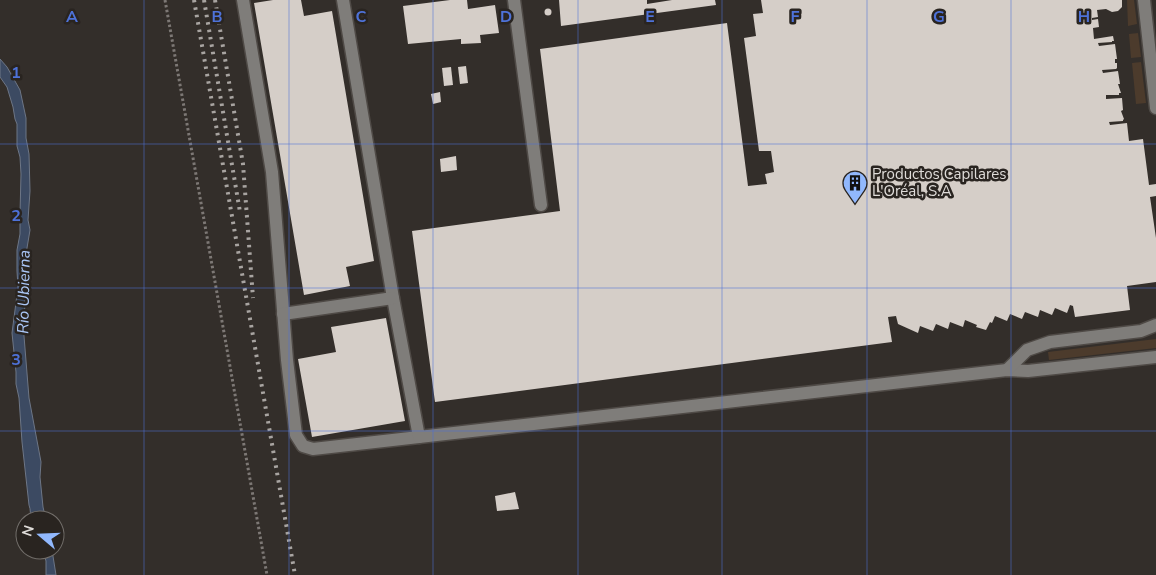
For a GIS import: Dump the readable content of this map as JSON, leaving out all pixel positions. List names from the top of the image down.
{
  "water": ["Río Ubierna"],
  "places": {
    "building": ["Productos Capilares L'Oréal, S.A"]
  },
  "north": "left",
  "grid": {
    "columns": [
      "A",
      "B",
      "C",
      "D",
      "E",
      "F",
      "G",
      "H"
    ],
    "rows": ["1", "2", "3"]
  }
}
